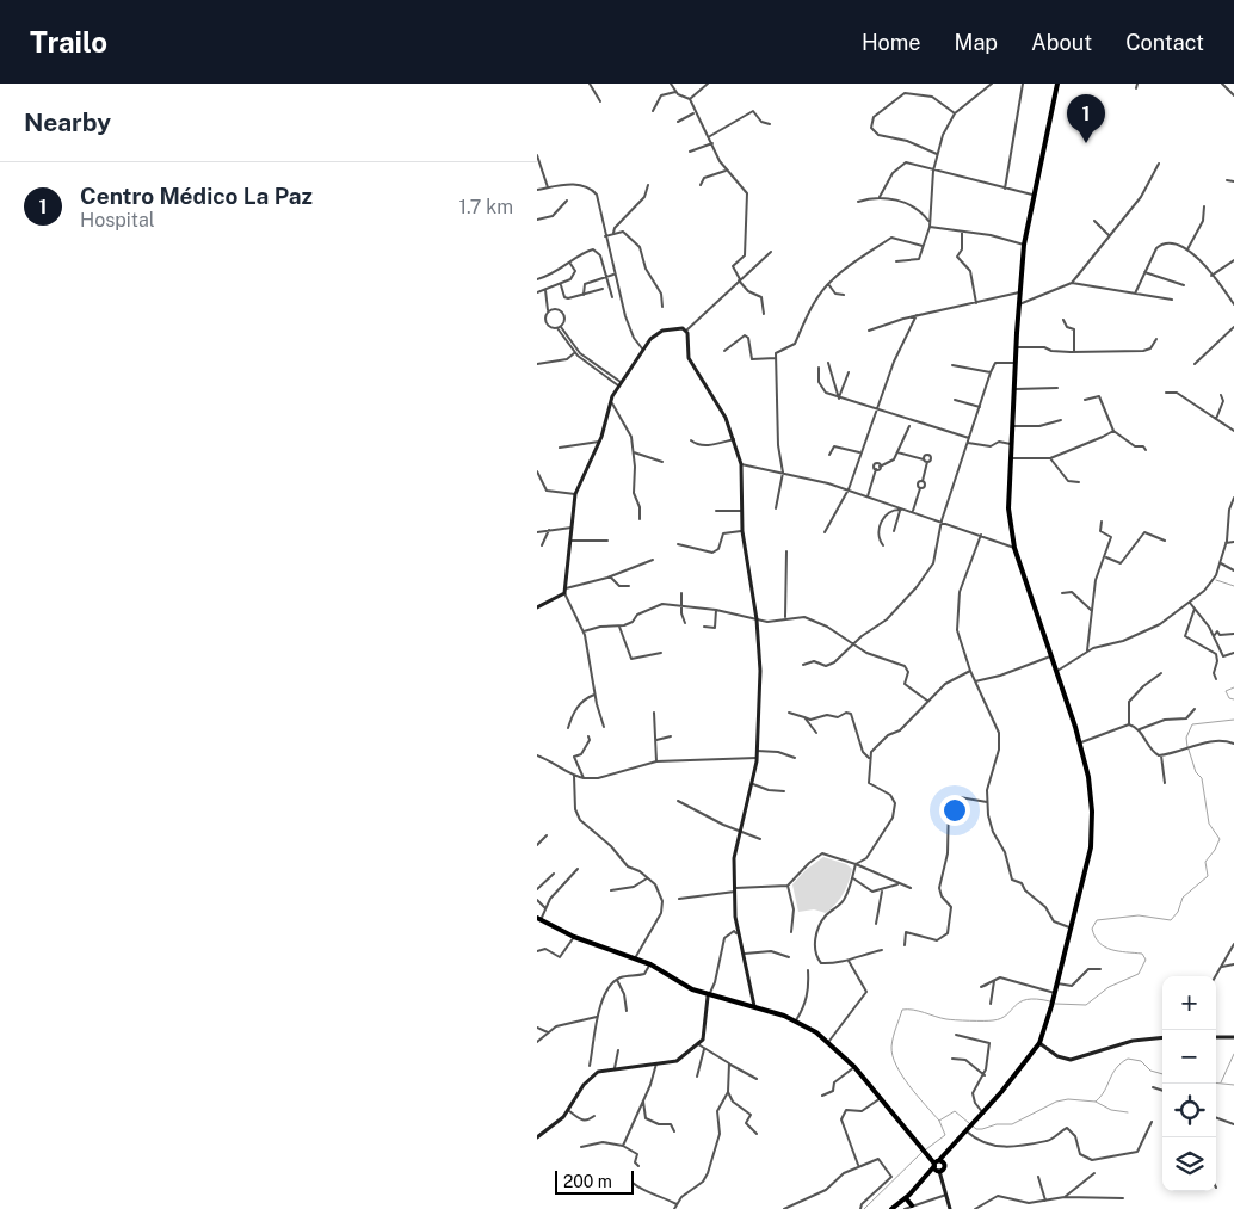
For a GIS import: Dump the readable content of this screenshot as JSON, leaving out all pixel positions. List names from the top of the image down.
{
  "scale_bar": "200 m",
  "page": {
    "header": "Trailo",
    "nav": [
      "Home",
      "Map",
      "About",
      "Contact"
    ],
    "heading": "Nearby",
    "pins": "1",
    "list": [
      {
        "mark": "1",
        "name": "Centro Médico La Paz",
        "note": "Hospital",
        "value": "1.7 km"
      }
    ],
    "map_buttons": ["+", "−"],
    "scale": "200 m"
  }
}
